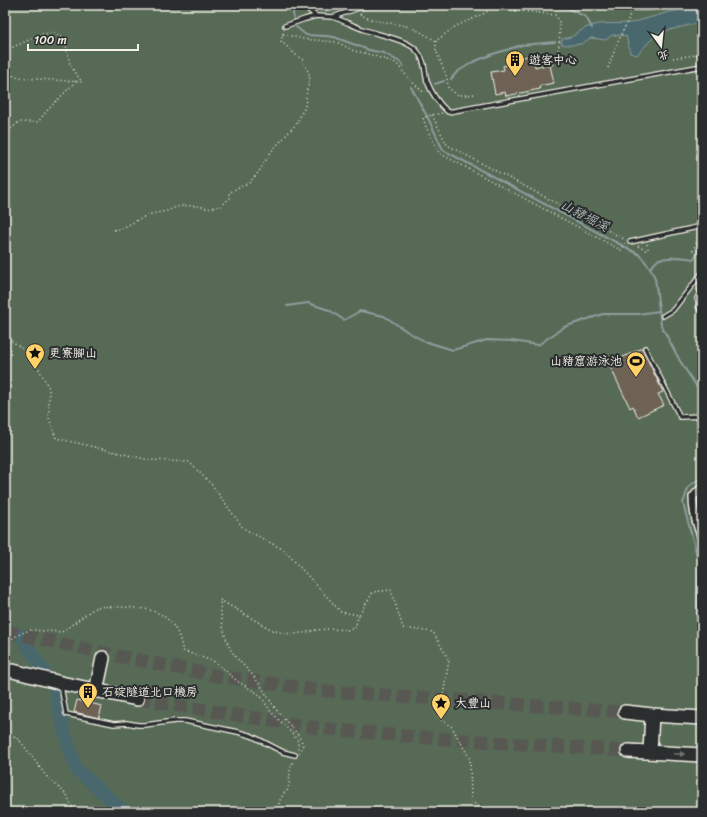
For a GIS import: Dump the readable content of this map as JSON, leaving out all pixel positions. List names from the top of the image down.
{
  "water": ["山豬堀溪"],
  "places": {
    "building": ["遊客中心", "石碇隧道北口機房"],
    "place": ["更寮腳山", "大豐山"],
    "sports": ["山豬窟游泳池"]
  },
  "scale_bar": "100 m",
  "north": "bottom"
}
